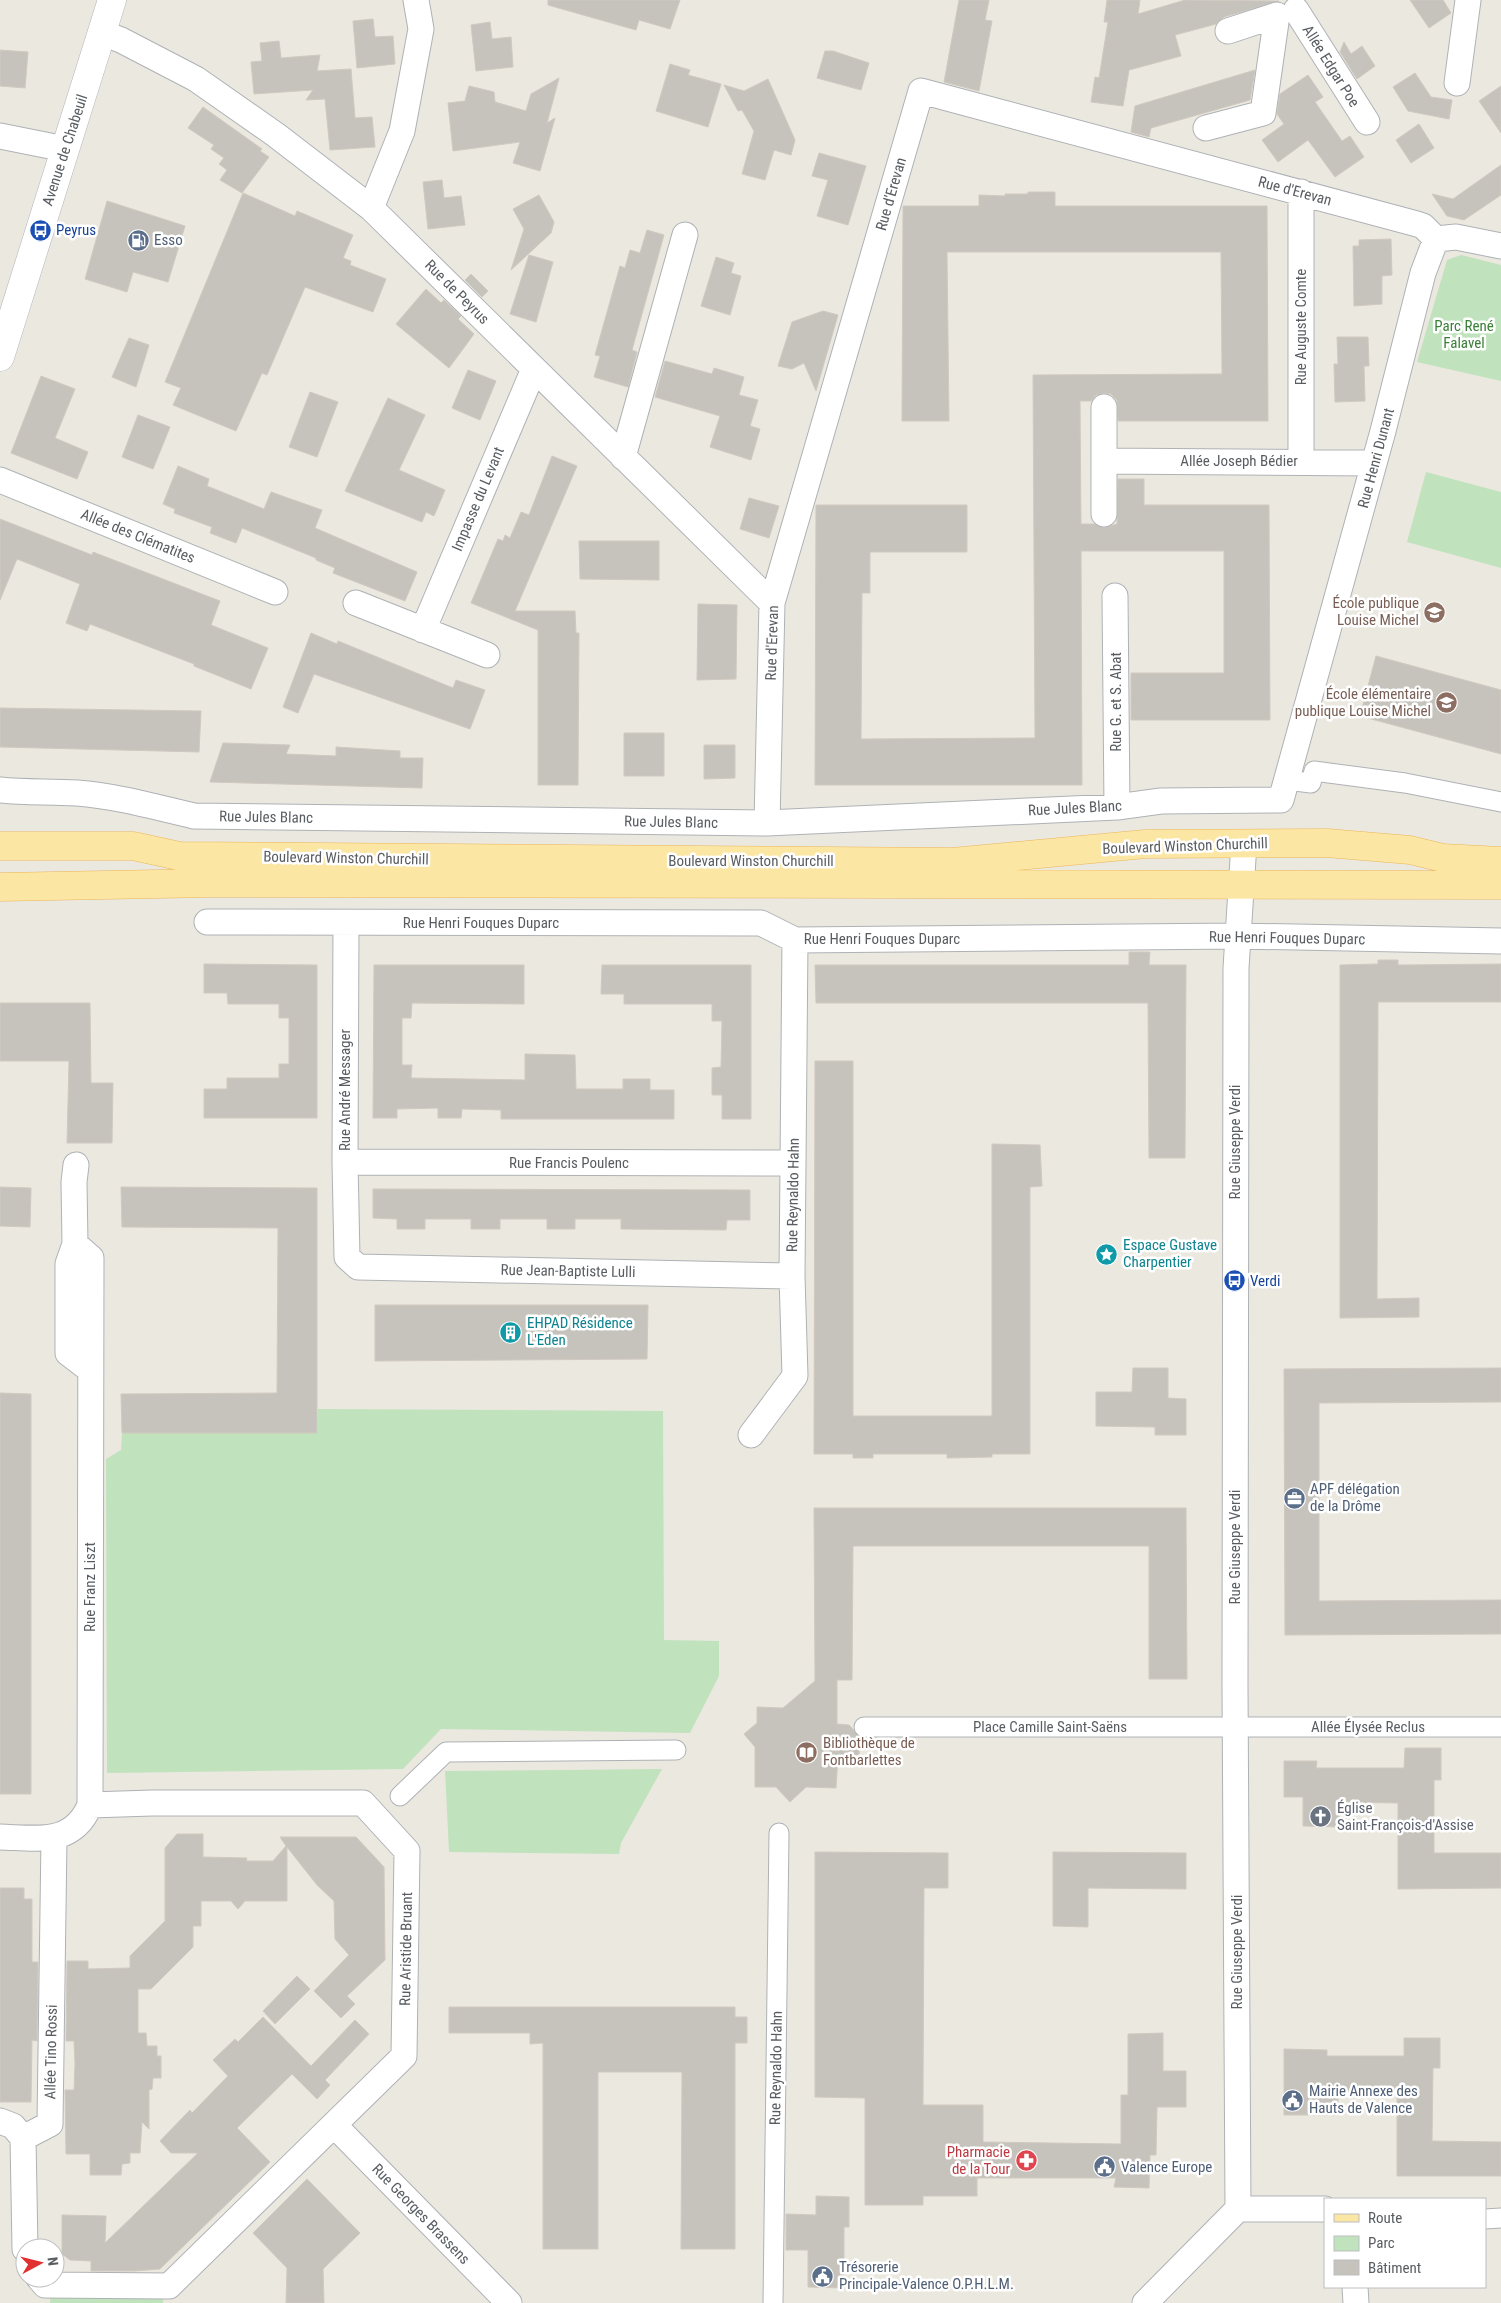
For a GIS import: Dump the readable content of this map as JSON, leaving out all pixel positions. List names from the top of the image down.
{
  "streets": {
    "main road": ["Avenue de Chabeuil", "Boulevard Winston Churchill"],
    "street": [
      "Allée Edgar Poe",
      "Rue d'Erevan",
      "Rue de Peyrus",
      "Rue Auguste Comte",
      "Rue Henri Dunant",
      "Allée Joseph Bédier",
      "Impasse du Levant",
      "Allée des Clématites",
      "Rue G. et S. Abat",
      "Rue Jules Blanc",
      "Rue Henri Fouques Duparc",
      "Rue André Messager",
      "Rue Giuseppe Verdi",
      "Rue Francis Poulenc",
      "Rue Reynaldo Hahn",
      "Rue Jean-Baptiste Lulli",
      "Rue Franz Liszt",
      "Place Camille Saint-Saëns",
      "Allée Élysée Reclus",
      "Rue Aristide Bruant",
      "Allée Tino Rossi",
      "Rue Georges Brassens"
    ]
  },
  "crossings": [
    ["Avenue de Chabeuil", "Rue de Peyrus"],
    ["Rue d'Erevan", "Rue de Peyrus"],
    ["Rue d'Erevan", "Rue Auguste Comte"],
    ["Rue d'Erevan", "Rue Henri Dunant"],
    ["Rue d'Erevan", "Rue Jules Blanc"],
    ["Rue de Peyrus", "Impasse du Levant"],
    ["Rue Auguste Comte", "Allée Joseph Bédier"],
    ["Rue Henri Dunant", "Allée Joseph Bédier"],
    ["Rue Henri Dunant", "Rue Jules Blanc"],
    ["Rue G. et S. Abat", "Rue Jules Blanc"],
    ["Boulevard Winston Churchill", "Rue Giuseppe Verdi"],
    ["Rue Henri Fouques Duparc", "Rue André Messager"],
    ["Rue Henri Fouques Duparc", "Rue Giuseppe Verdi"],
    ["Rue Henri Fouques Duparc", "Rue Reynaldo Hahn"],
    ["Rue André Messager", "Rue Francis Poulenc"],
    ["Rue André Messager", "Rue Jean-Baptiste Lulli"],
    ["Rue Giuseppe Verdi", "Place Camille Saint-Saëns"],
    ["Rue Giuseppe Verdi", "Allée Élysée Reclus"],
    ["Rue Francis Poulenc", "Rue Reynaldo Hahn"],
    ["Rue Reynaldo Hahn", "Rue Jean-Baptiste Lulli"],
    ["Rue Franz Liszt", "Rue Aristide Bruant"],
    ["Place Camille Saint-Saëns", "Allée Élysée Reclus"],
    ["Rue Aristide Bruant", "Rue Georges Brassens"]
  ],
  "parks": ["Parc René Falavel"],
  "places": {
    "bus stop": ["Peyrus", "Verdi"],
    "fuel station": ["Esso"],
    "school or university": ["École publique Louise Michel", "École élémentaire publique Louise Michel"],
    "place": ["Espace Gustave Charpentier"],
    "building": ["EHPAD Résidence L'Eden"],
    "office": ["APF délégation de la Drôme"],
    "library": ["Bibliothèque de Fontbarlettes"],
    "church": ["Église Saint-François-d'Assise"],
    "public building": ["Mairie Annexe des Hauts de Valence", "Valence Europe", "Trésorerie Principale-Valence O.P.H.L.M."],
    "pharmacy": ["Pharmacie de la Tour"]
  },
  "legend": ["Route", "Parc", "Bâtiment"],
  "north": "right"
}
